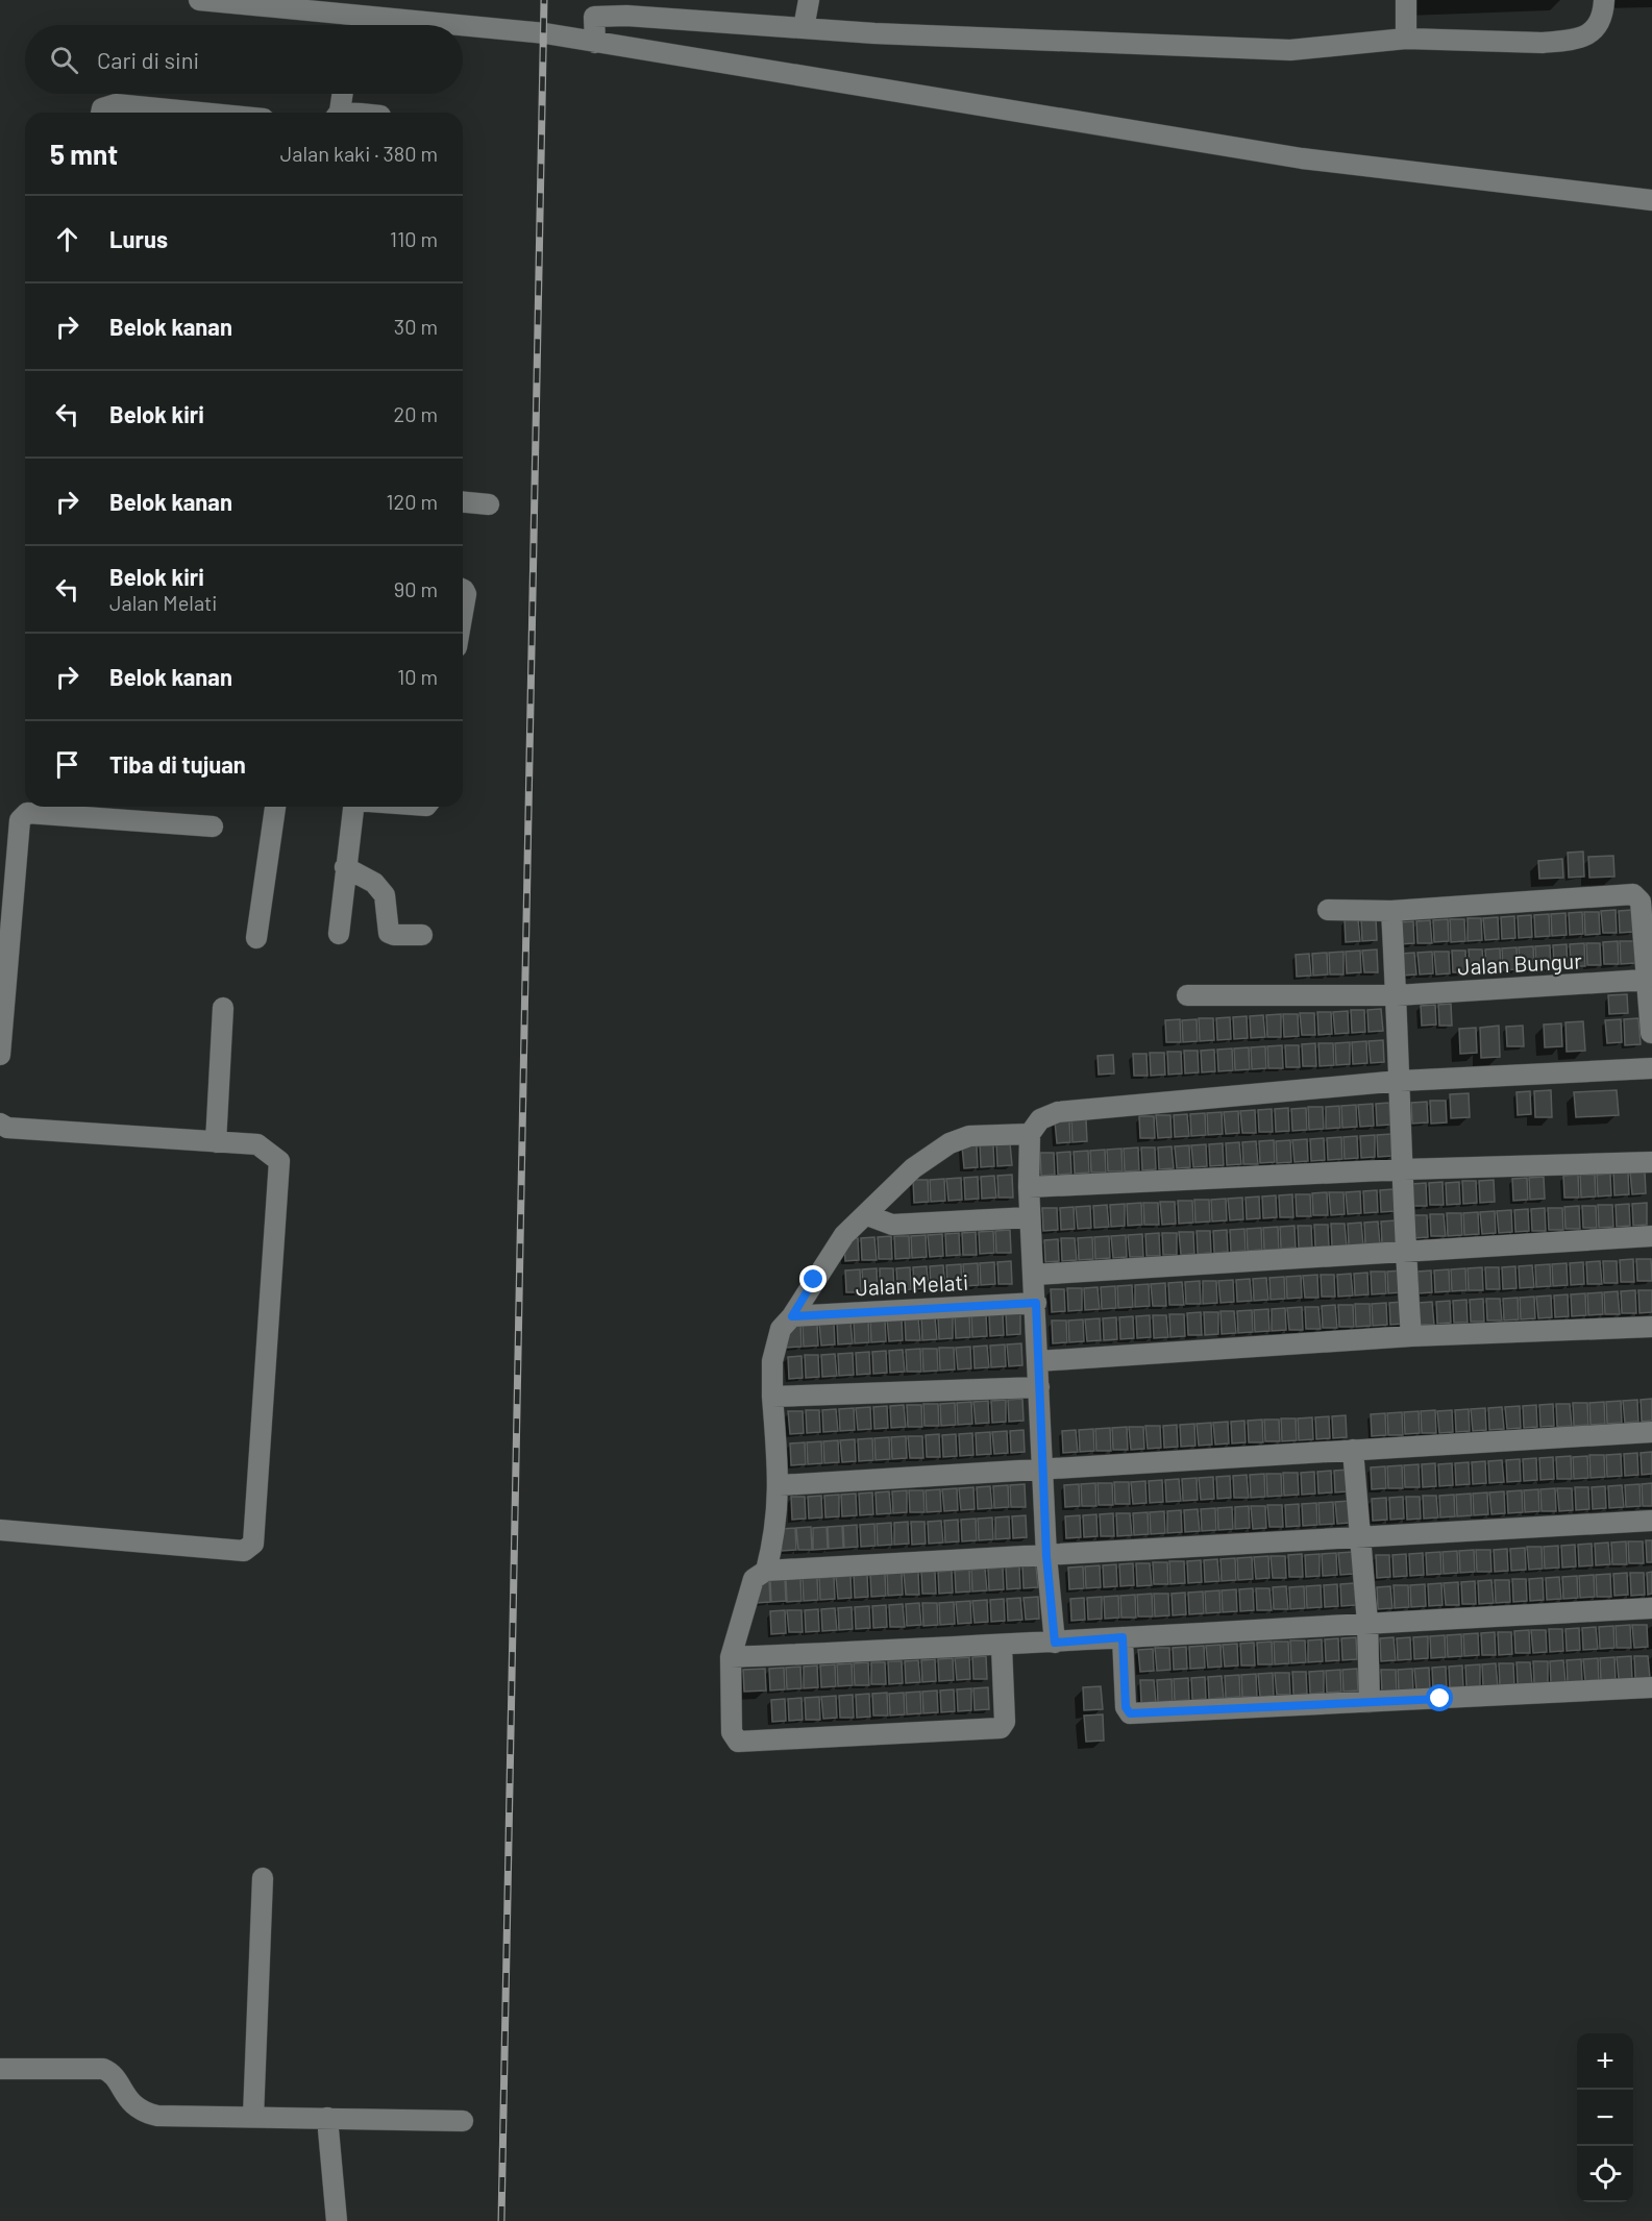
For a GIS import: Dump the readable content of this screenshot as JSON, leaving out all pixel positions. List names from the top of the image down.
{
  "streets": {
    "street": ["Jalan Bungur", "Jalan Melati"]
  },
  "page": {
    "search": "Cari di sini",
    "heading": ["5 mnt", "Jalan kaki · 380 m"],
    "list": [
      ["Lurus", "110 m"],
      ["Belok kanan", "30 m"],
      ["Belok kiri", "20 m"],
      ["Belok kanan", "120 m"],
      ["Belok kiri", "Jalan Melati", "90 m"],
      ["Belok kanan", "10 m"],
      "Tiba di tujuan"
    ],
    "map_buttons": ["+", "−"]
  }
}
